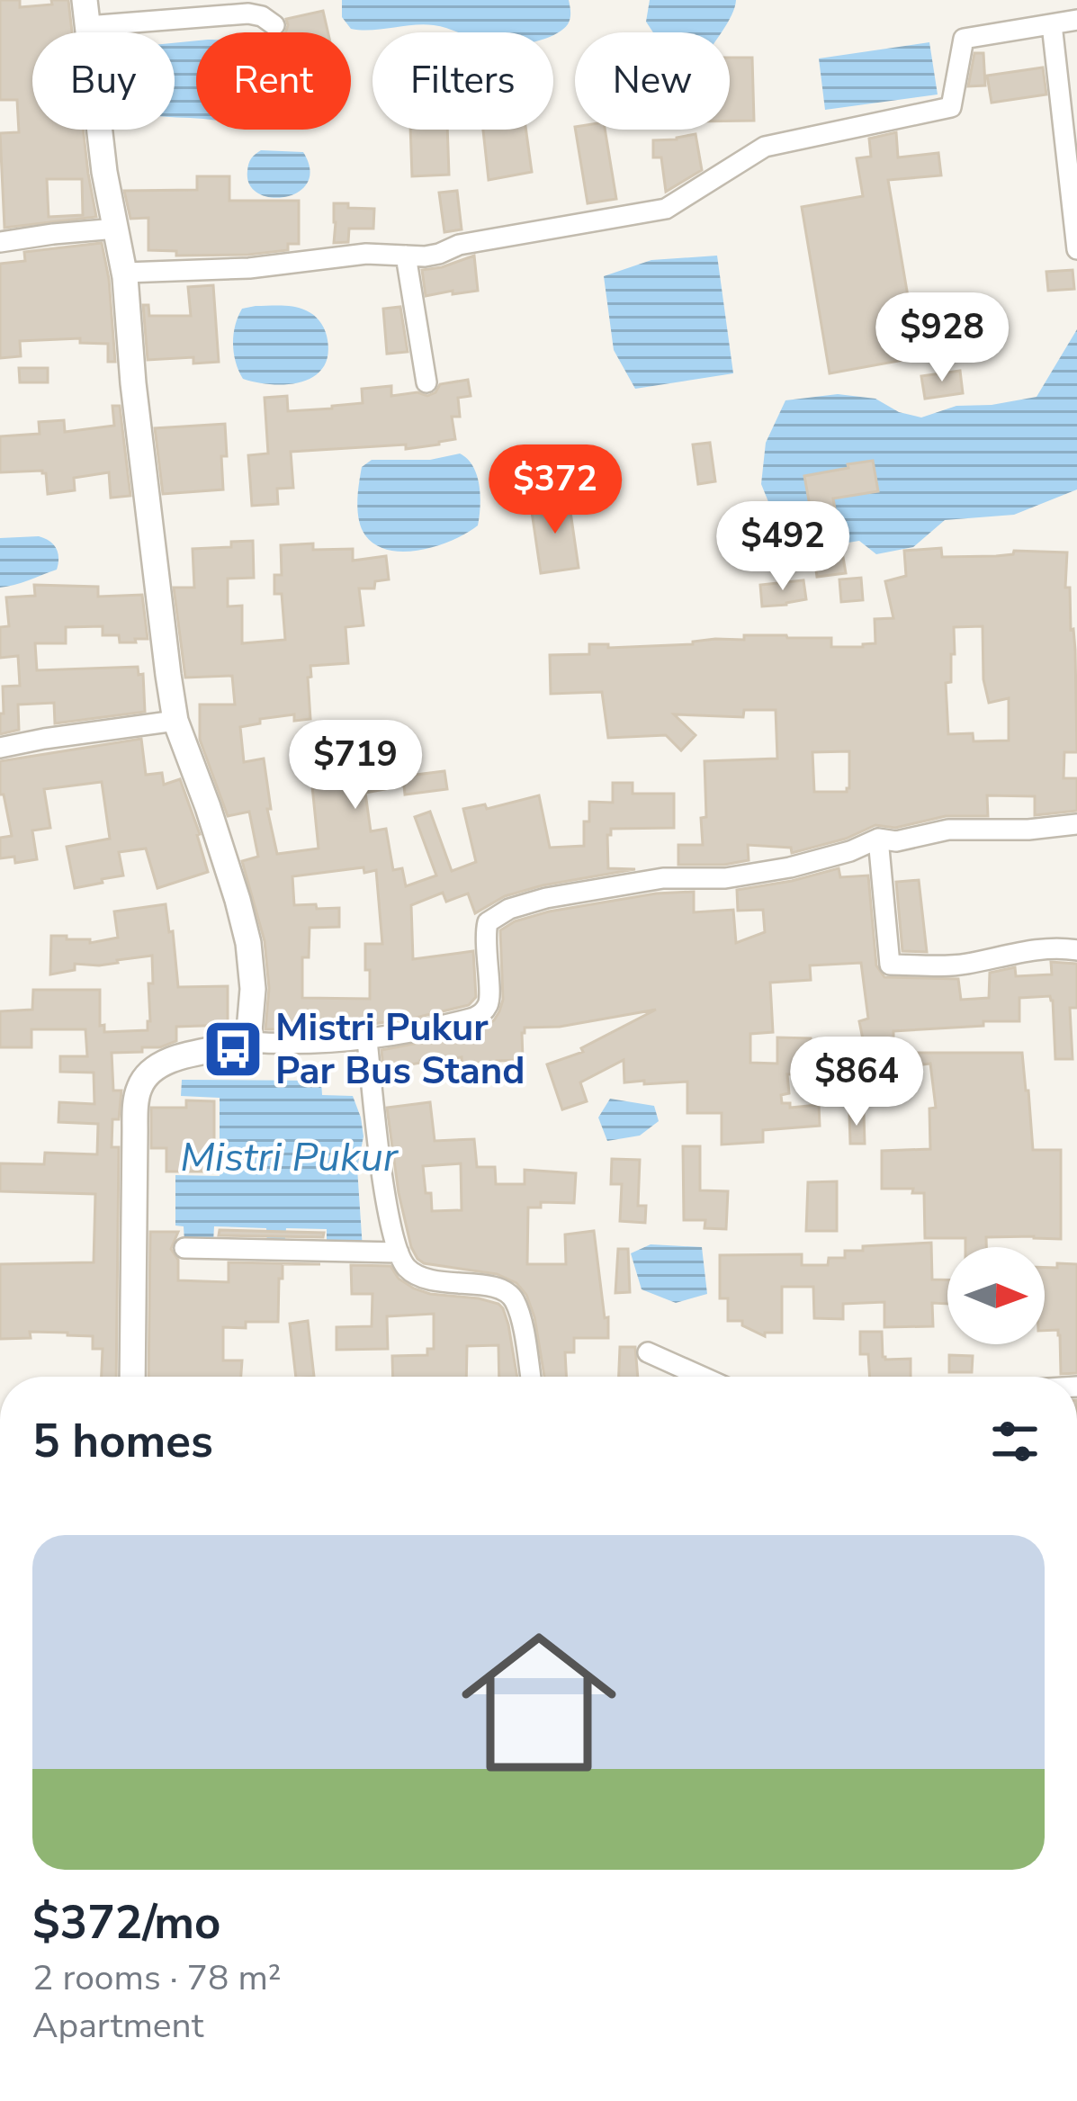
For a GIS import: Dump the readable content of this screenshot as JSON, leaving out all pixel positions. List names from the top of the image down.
{
  "water": ["Mistri Pukur"],
  "places": {
    "bus stop": ["Mistri Pukur Par Bus Stand"]
  },
  "north": "right",
  "page": {
    "chip": [
      "Buy",
      "Rent",
      "Filters",
      "New"
    ],
    "price": [
      "$928",
      "$372",
      "$492",
      "$719",
      "$864"
    ],
    "heading": "5 homes",
    "list": [
      {
        "name": "$372/mo",
        "note": "2 rooms · 78 m² · Apartment"
      }
    ]
  }
}
